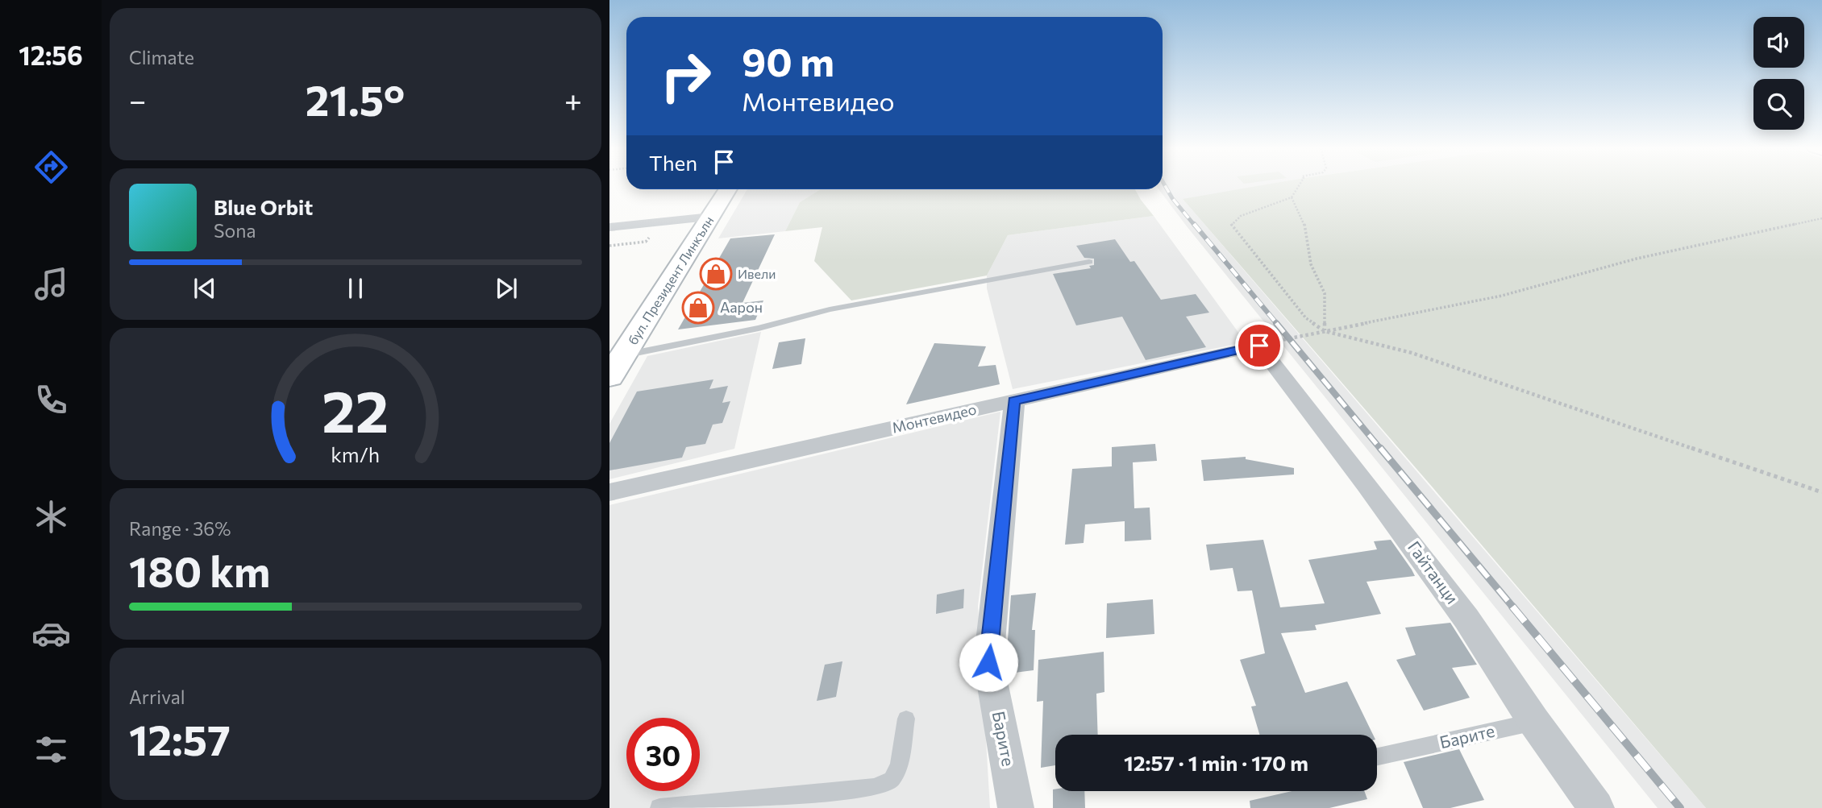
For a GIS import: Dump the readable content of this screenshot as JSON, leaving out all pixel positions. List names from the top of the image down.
{
  "streets": {
    "street": [
      "бул. Президент Линкълн",
      "Монтевидео",
      "Гайтанци",
      "Барите"
    ]
  },
  "crossings": [
    ["Монтевидео", "Гайтанци"],
    ["Монтевидео", "Барите"],
    ["Гайтанци", "Барите"]
  ],
  "places": {
    "shop": ["Ивели", "Аарон"]
  },
  "page": {
    "tabs": "12:56",
    "tile": [
      "Climate",
      ["Range · 36%", "180 km"],
      ["Arrival", "12:57"]
    ],
    "turn": ["90 m", "Монтевидео"],
    "heat": ["−", "21.5°", "+"],
    "then": "Then",
    "song": ["Blue Orbit", "Sona"],
    "limit": "30",
    "trip": "12:57 · 1 min · 170 m",
    "gauge": ["22", "km/h"]
  }
}
